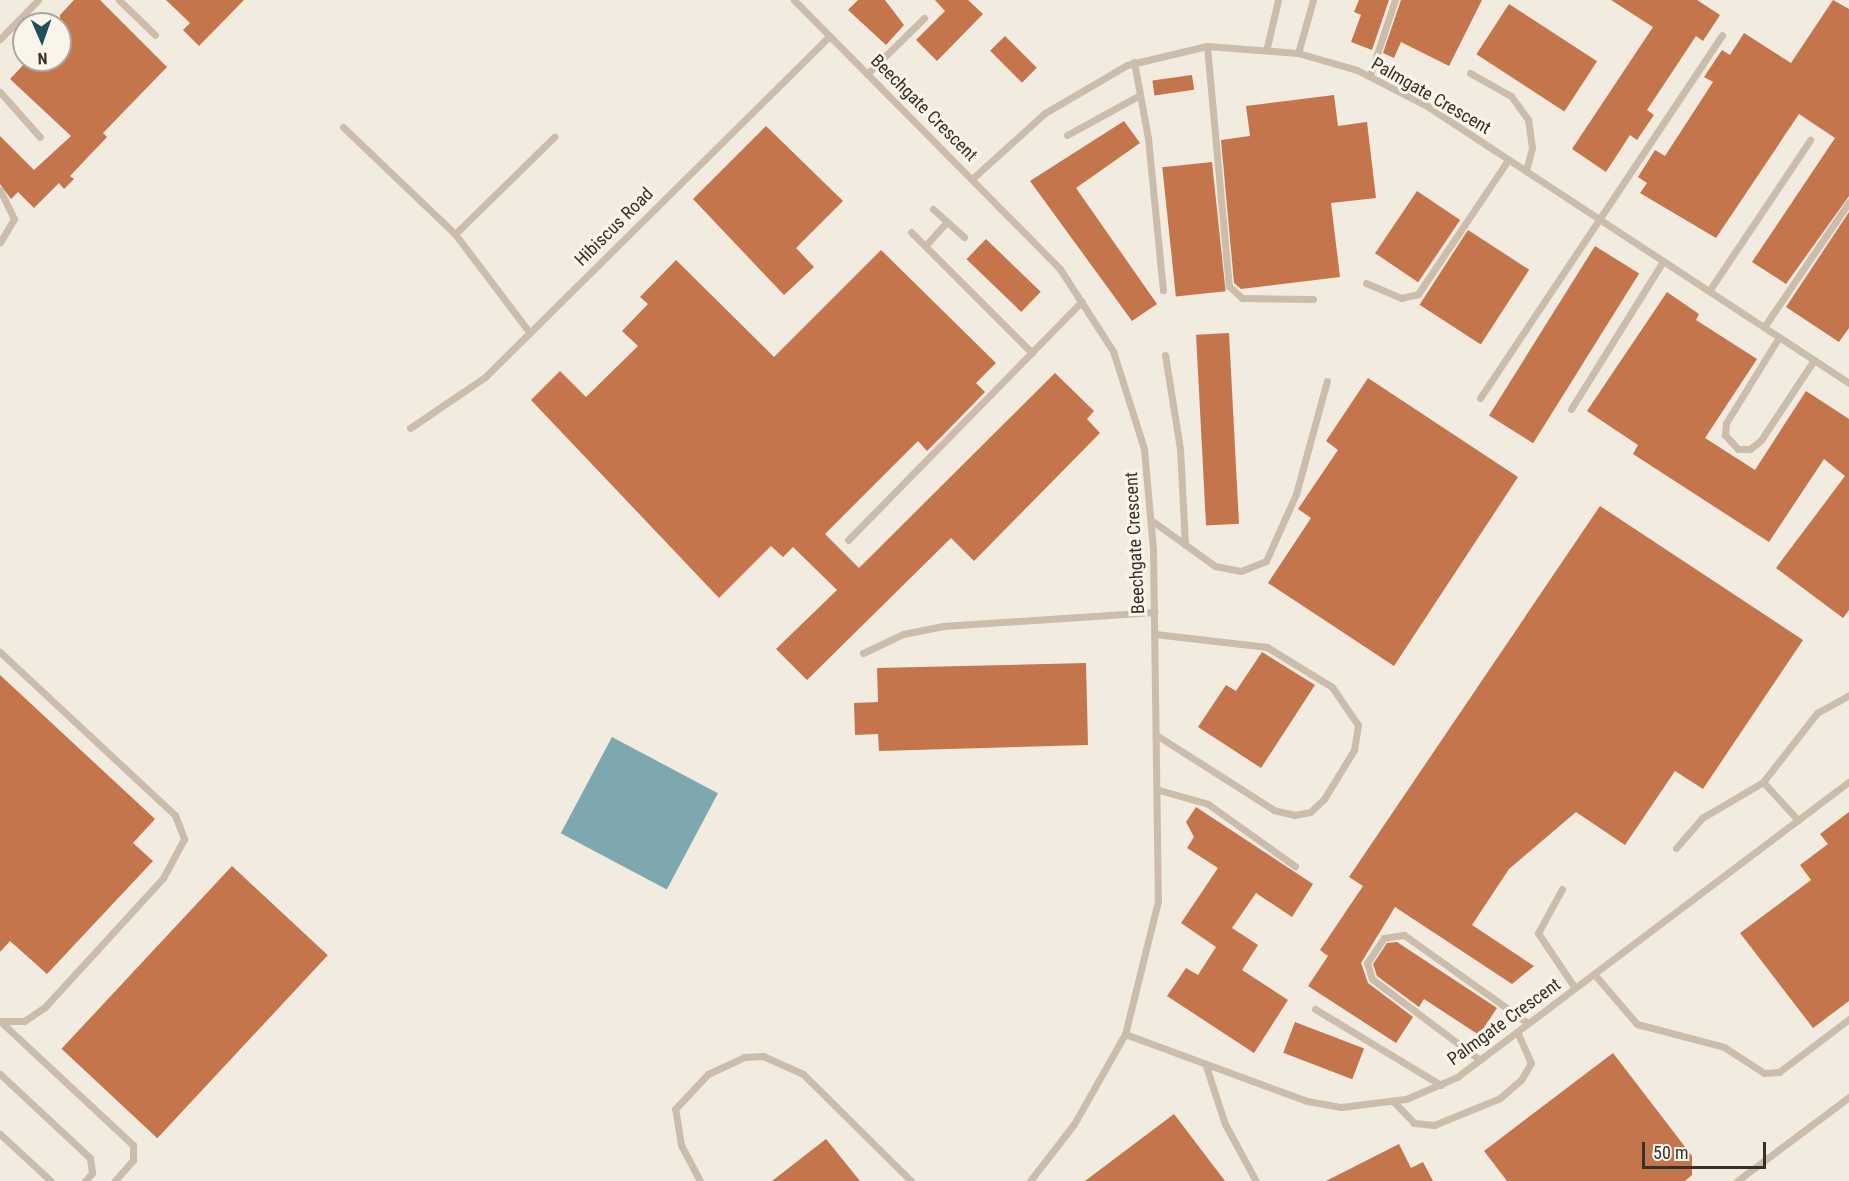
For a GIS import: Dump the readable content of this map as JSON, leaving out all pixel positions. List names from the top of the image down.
{
  "streets": {
    "lane": ["Palmgate Crescent", "Beechgate Crescent", "Hibiscus Road"]
  },
  "crossings": [
    ["Palmgate Crescent", "Beechgate Crescent"],
    ["Beechgate Crescent", "Hibiscus Road"]
  ],
  "scale_bar": "50 m",
  "north": "bottom"
}
